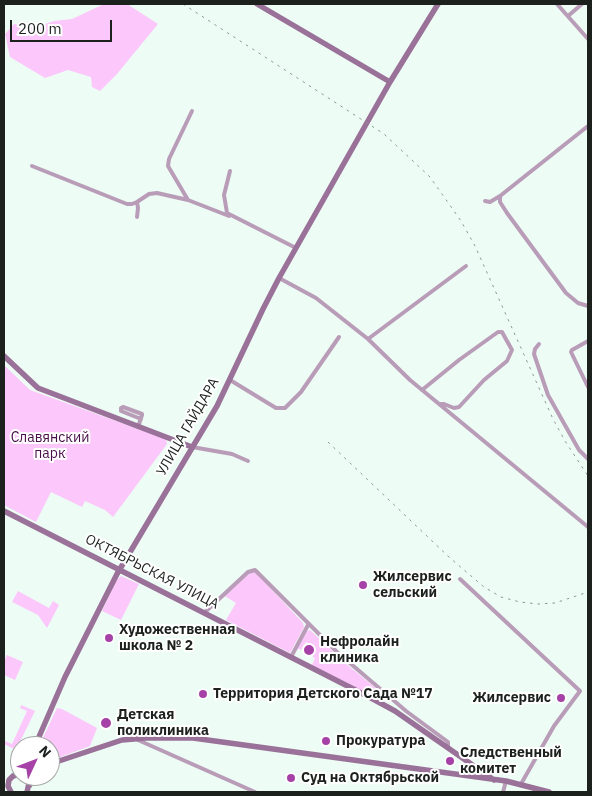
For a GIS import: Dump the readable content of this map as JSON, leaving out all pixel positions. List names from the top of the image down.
{
  "streets": {
    "street": ["УЛИЦА ГАЙДАРА", "ОКТЯБРЬСКАЯ УЛИЦА"]
  },
  "crossings": [
    ["УЛИЦА ГАЙДАРА", "ОКТЯБРЬСКАЯ УЛИЦА"]
  ],
  "parks": ["Славянский парк"],
  "places": [
    "Жилсервис сельский",
    "Художественная школа № 2",
    "Нефролайн клиника",
    "Территория Детского Сада №17",
    "Жилсервис",
    "Детская поликлиника",
    "Прокуратура",
    "Следственный комитет",
    "Суд на Октябрьской"
  ],
  "scale_bar": "200 m",
  "north": "top right"
}
